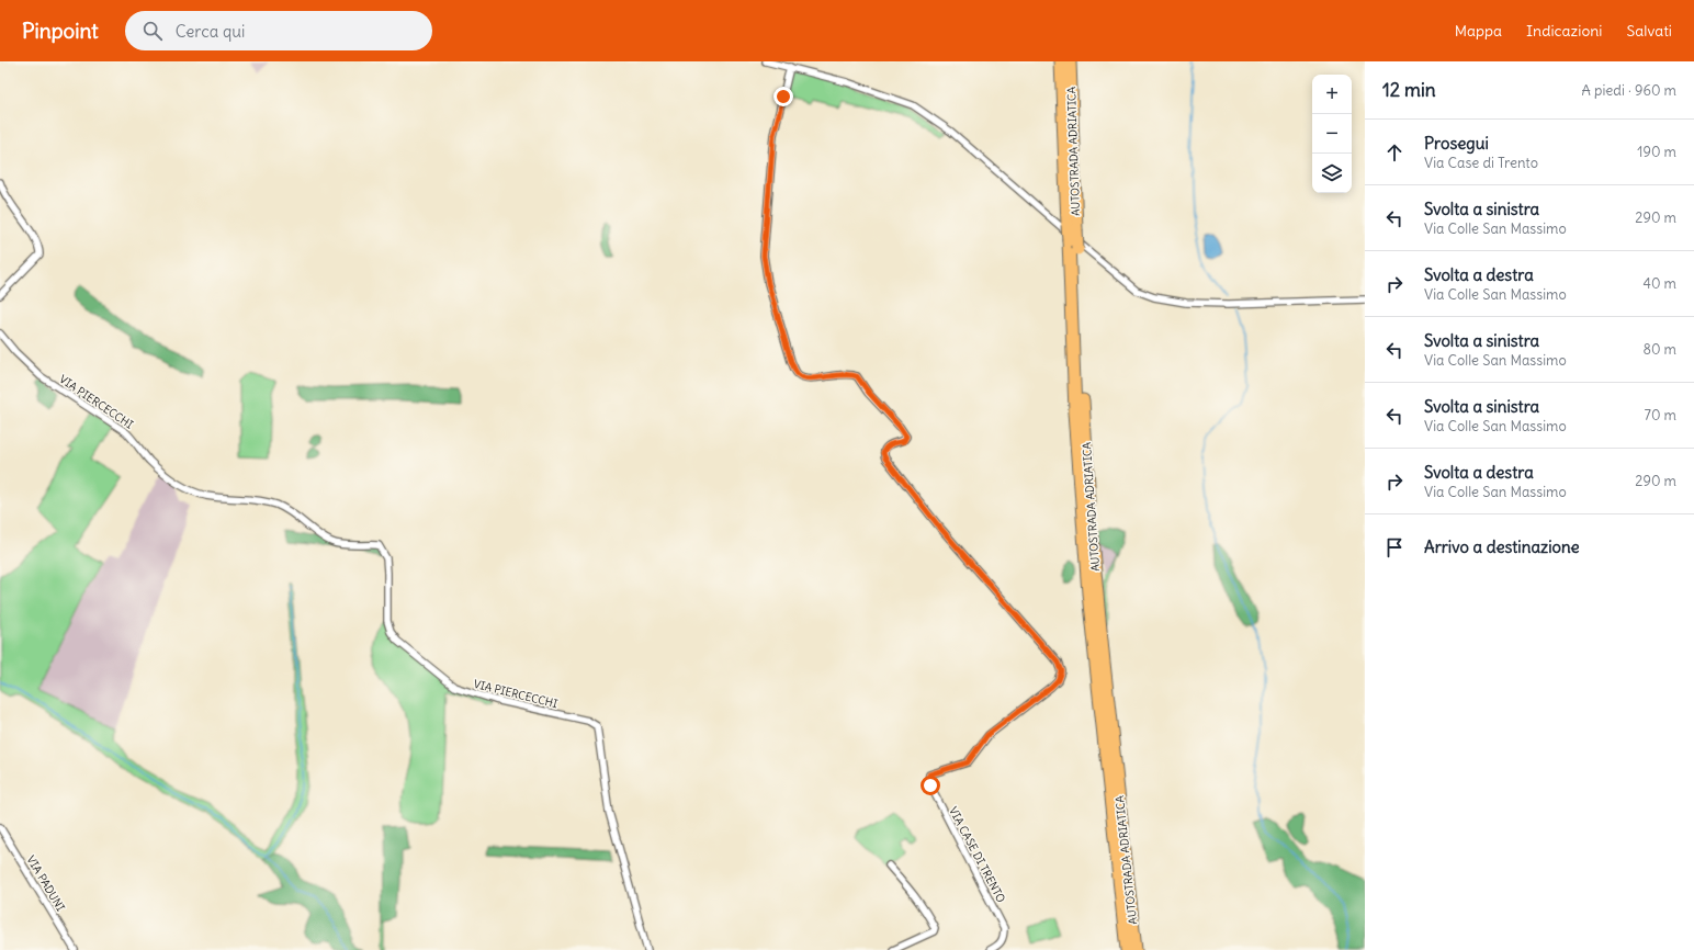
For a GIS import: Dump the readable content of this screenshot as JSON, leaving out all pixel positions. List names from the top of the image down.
{
  "streets": {
    "highway": ["AUTOSTRADA ADRIATICA"],
    "street": ["VIA PIERCECCHI", "VIA CASE DI TRENTO", "VIA PADUNI"]
  },
  "page": {
    "header": "Pinpoint",
    "search": "Cerca qui",
    "nav": ["Mappa", "Indicazioni", "Salvati"],
    "heading": ["12 min", "A piedi · 960 m"],
    "map_buttons": ["+", "−"],
    "list": [
      ["Prosegui", "Via Case di Trento", "190 m"],
      ["Svolta a sinistra", "Via Colle San Massimo", "290 m"],
      ["Svolta a destra", "Via Colle San Massimo", "40 m"],
      ["Svolta a sinistra", "Via Colle San Massimo", "80 m"],
      ["Svolta a sinistra", "Via Colle San Massimo", "70 m"],
      ["Svolta a destra", "Via Colle San Massimo", "290 m"],
      "Arrivo a destinazione"
    ]
  }
}
